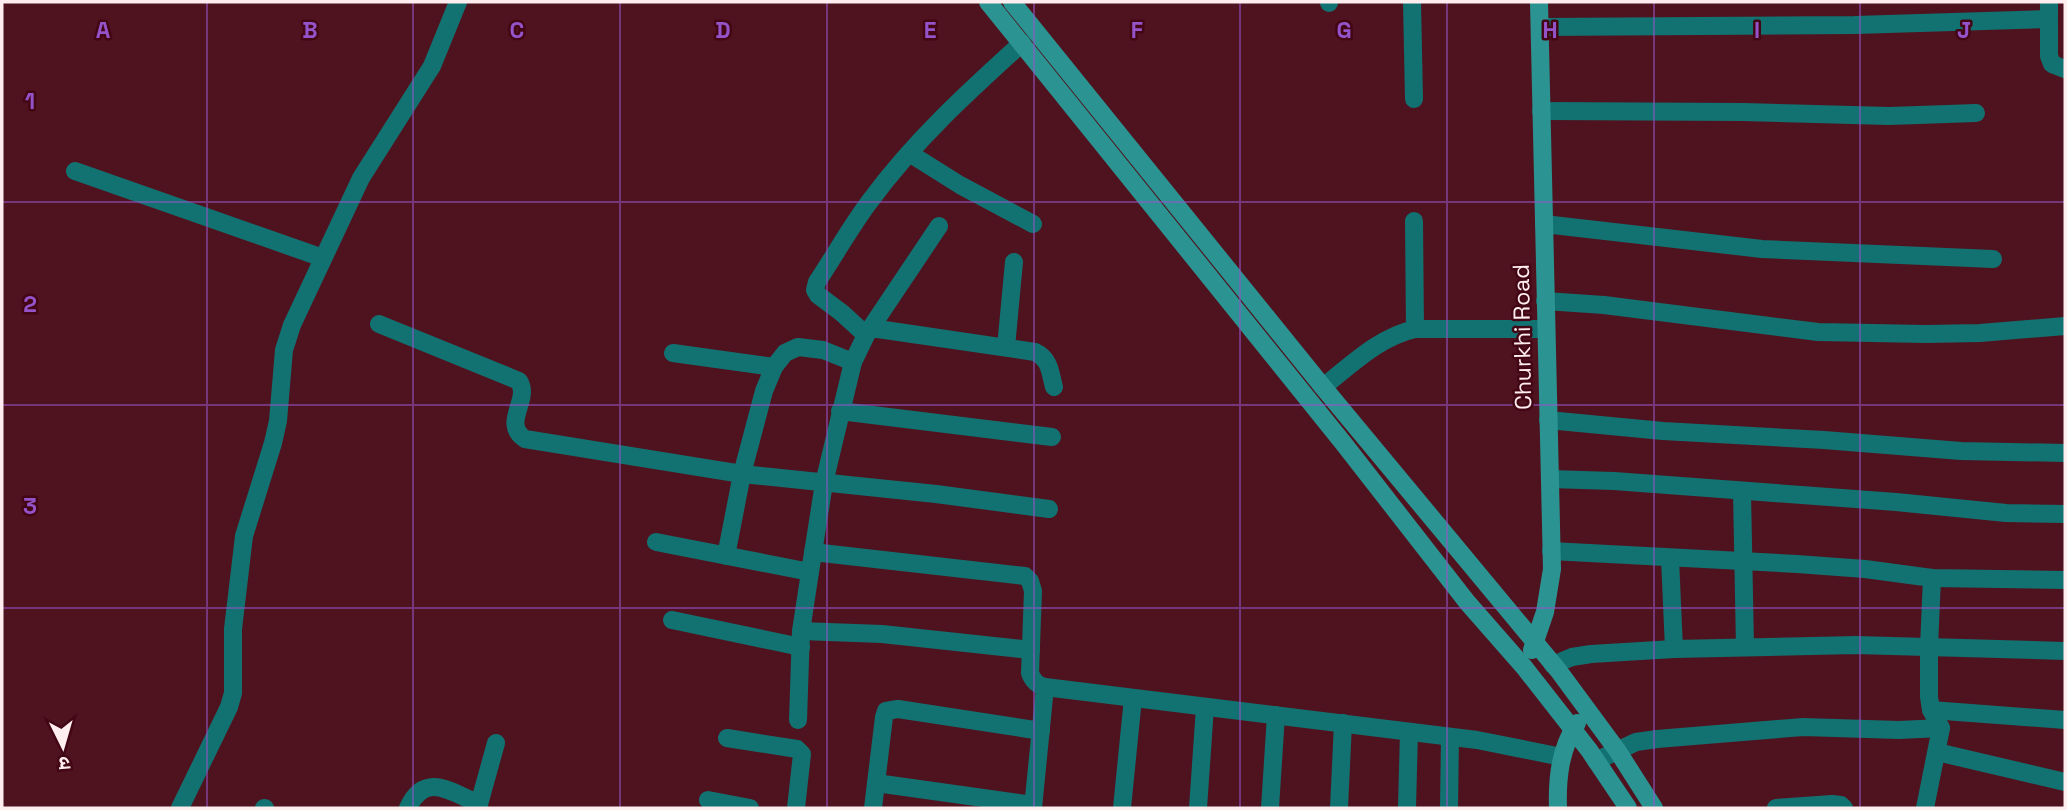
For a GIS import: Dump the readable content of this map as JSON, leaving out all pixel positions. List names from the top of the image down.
{
  "streets": {
    "street": ["Churkhi Road"]
  },
  "north": "bottom",
  "grid": {
    "columns": [
      "A",
      "B",
      "C",
      "D",
      "E",
      "F",
      "G",
      "H",
      "I",
      "J"
    ],
    "rows": ["1", "2", "3"]
  }
}
